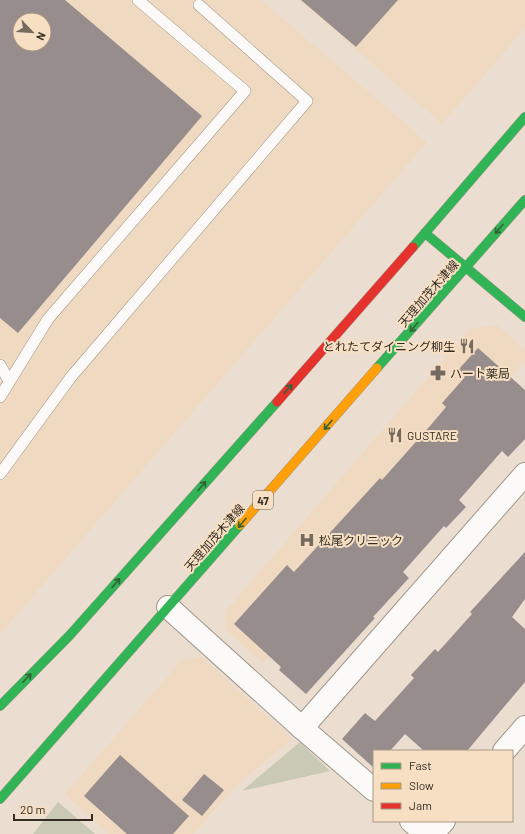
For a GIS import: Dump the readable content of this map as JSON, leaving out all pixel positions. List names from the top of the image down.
{
  "streets": {
    "main road": ["天理加茂木津線", "47"]
  },
  "places": {
    "restaurant": ["とれたてダイニング柳生", "GUSTARE"],
    "pharmacy": ["ハート薬局"],
    "hospital": ["松尾クリニック"]
  },
  "legend": ["Fast", "Slow", "Jam"],
  "scale_bar": "20 m",
  "north": "bottom right"
}
